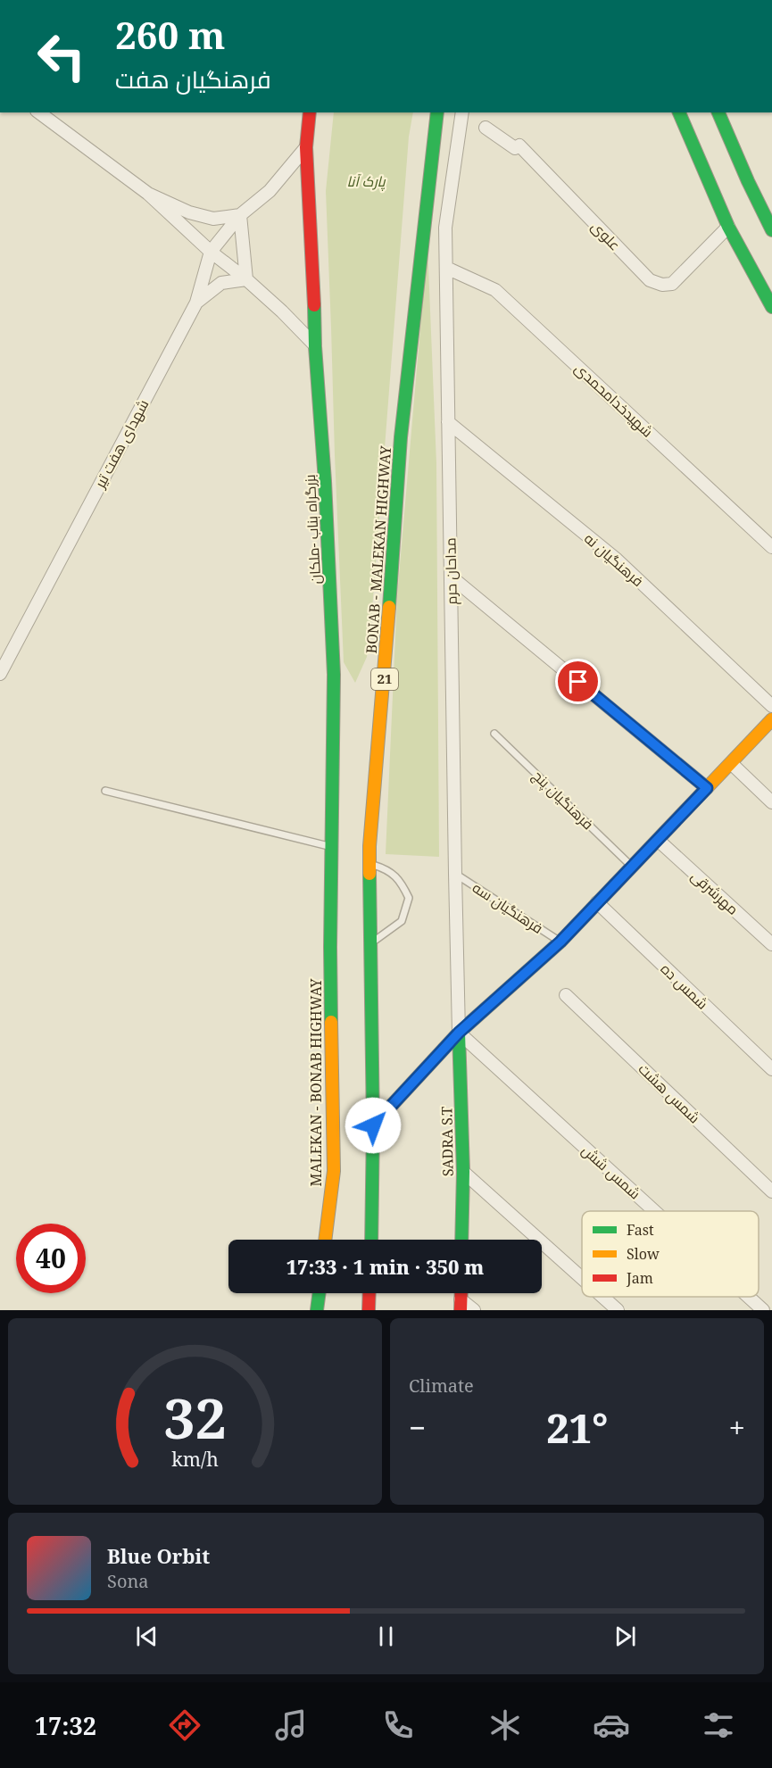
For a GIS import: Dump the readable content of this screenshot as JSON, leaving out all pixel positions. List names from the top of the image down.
{
  "streets": {
    "main road": [
      "بزرگراه بناب -ملکان",
      "BONAB - MALEKAN HIGHWAY",
      "21",
      "MALEKAN - BONAB HIGHWAY",
      "SADRA S.T"
    ],
    "street": [
      "علوی",
      "شهیدخدامحمدی",
      "شهدای هفت تیر",
      "فرهنگیان نه",
      "مداحان حرم",
      "مهرشرقی",
      "شمس ده",
      "شمس هشت",
      "شمس شش"
    ],
    "lane": ["فرهنگیان پنج", "فرهنگیان سه"]
  },
  "crossings": [
    ["شهیدخدامحمدی", "مداحان حرم"],
    ["شهدای هفت تیر", "بزرگراه بناب -ملکان"],
    ["بزرگراه بناب -ملکان", "MALEKAN - BONAB HIGHWAY"],
    ["فرهنگیان نه", "مداحان حرم"],
    ["مداحان حرم", "فرهنگیان سه"],
    ["مداحان حرم", "SADRA S.T"],
    ["مداحان حرم", "شمس شش"],
    ["SADRA S.T", "شمس شش"]
  ],
  "parks": ["پارک آنا"],
  "legend": ["Fast", "Slow", "Jam"],
  "page": {
    "turn": ["260 m", "فرهنگیان هفت"],
    "limit": "40",
    "trip": "17:33 · 1 min · 350 m",
    "tile": "Climate",
    "heat": ["−", "21°", "+"],
    "song": ["Blue Orbit", "Sona"],
    "tabs": "17:32",
    "gauge": ["32", "km/h"]
  }
}
